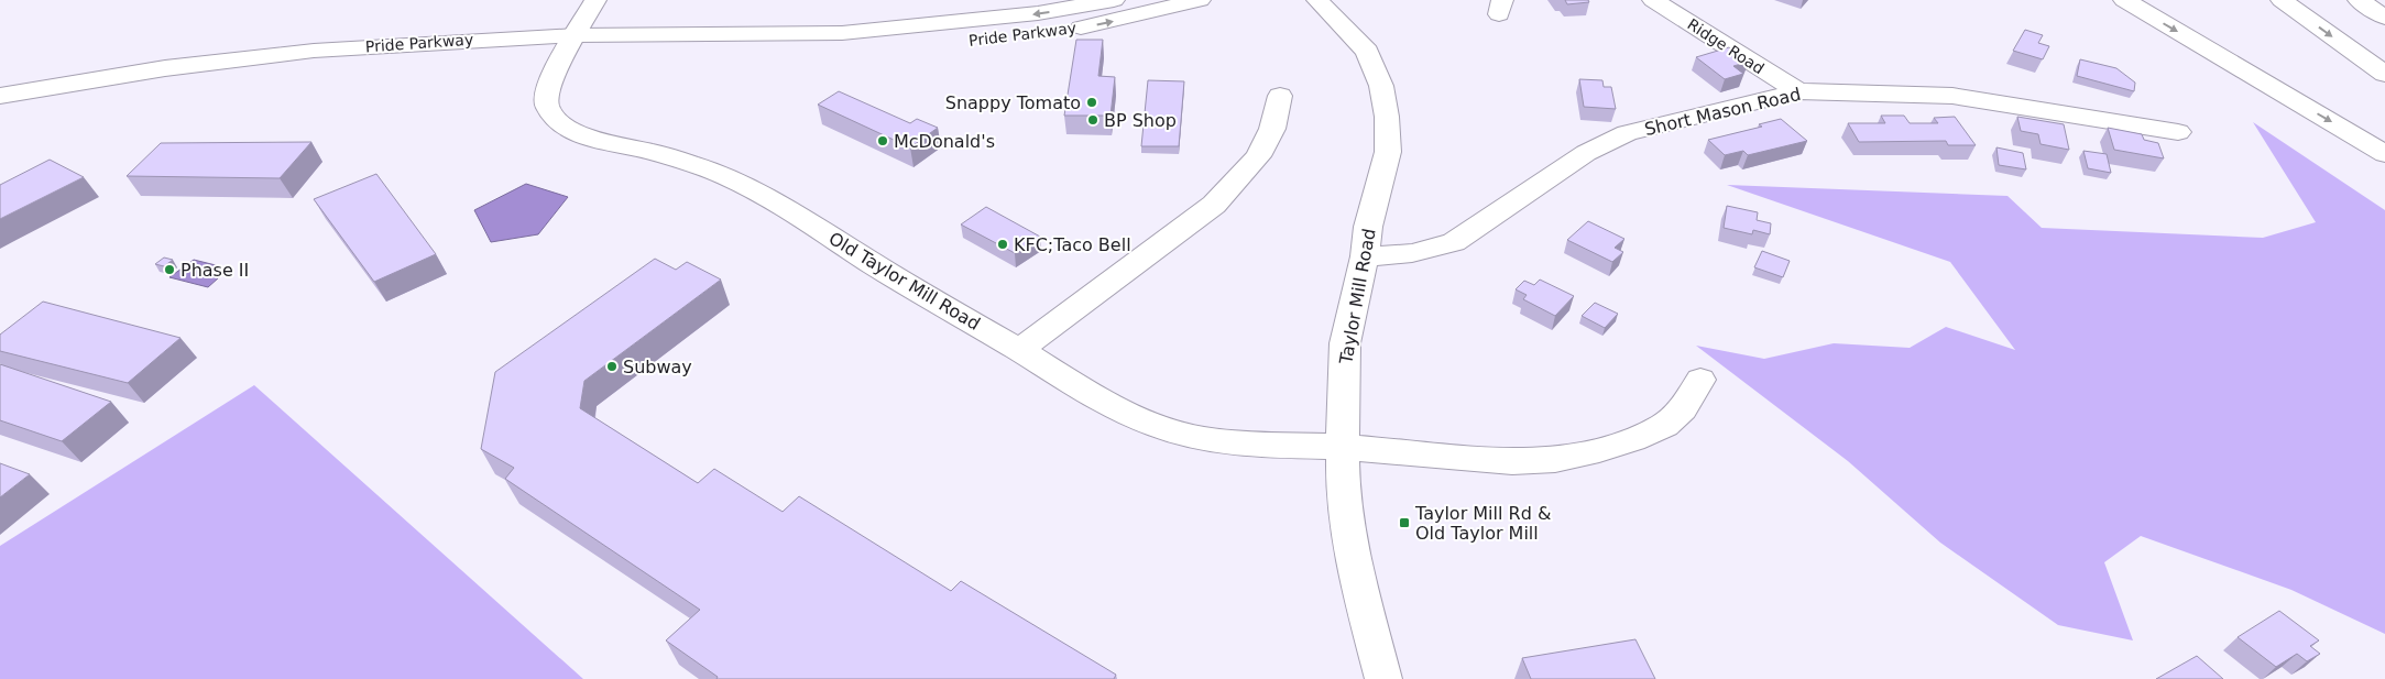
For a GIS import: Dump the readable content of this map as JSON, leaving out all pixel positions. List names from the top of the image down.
{
  "streets": {
    "main road": [
      "Pride Parkway",
      "Ridge Road",
      "Short Mason Road",
      "Old Taylor Mill Road",
      "Taylor Mill Road"
    ]
  },
  "crossings": [
    ["Pride Parkway", "Old Taylor Mill Road"],
    ["Ridge Road", "Short Mason Road"],
    ["Short Mason Road", "Taylor Mill Road"],
    ["Old Taylor Mill Road", "Taylor Mill Road"]
  ],
  "places": {
    "other": [
      "Snappy Tomato",
      "BP Shop",
      "McDonald's",
      "KFC;Taco Bell",
      "Phase II",
      "Subway"
    ],
    "transit": ["Taylor Mill Rd & Old Taylor Mill"]
  }
}
